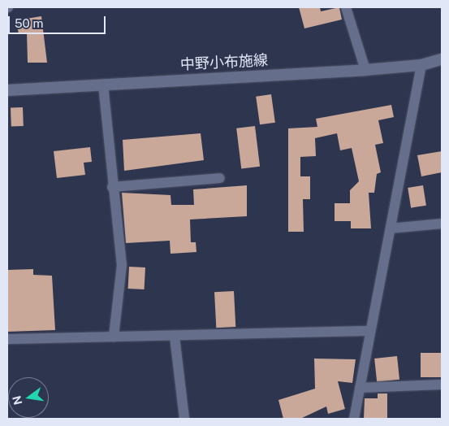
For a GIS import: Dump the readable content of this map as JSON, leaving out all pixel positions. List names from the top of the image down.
{
  "streets": {
    "main road": ["中野小布施線"]
  },
  "scale_bar": "50 m",
  "north": "left"
}
